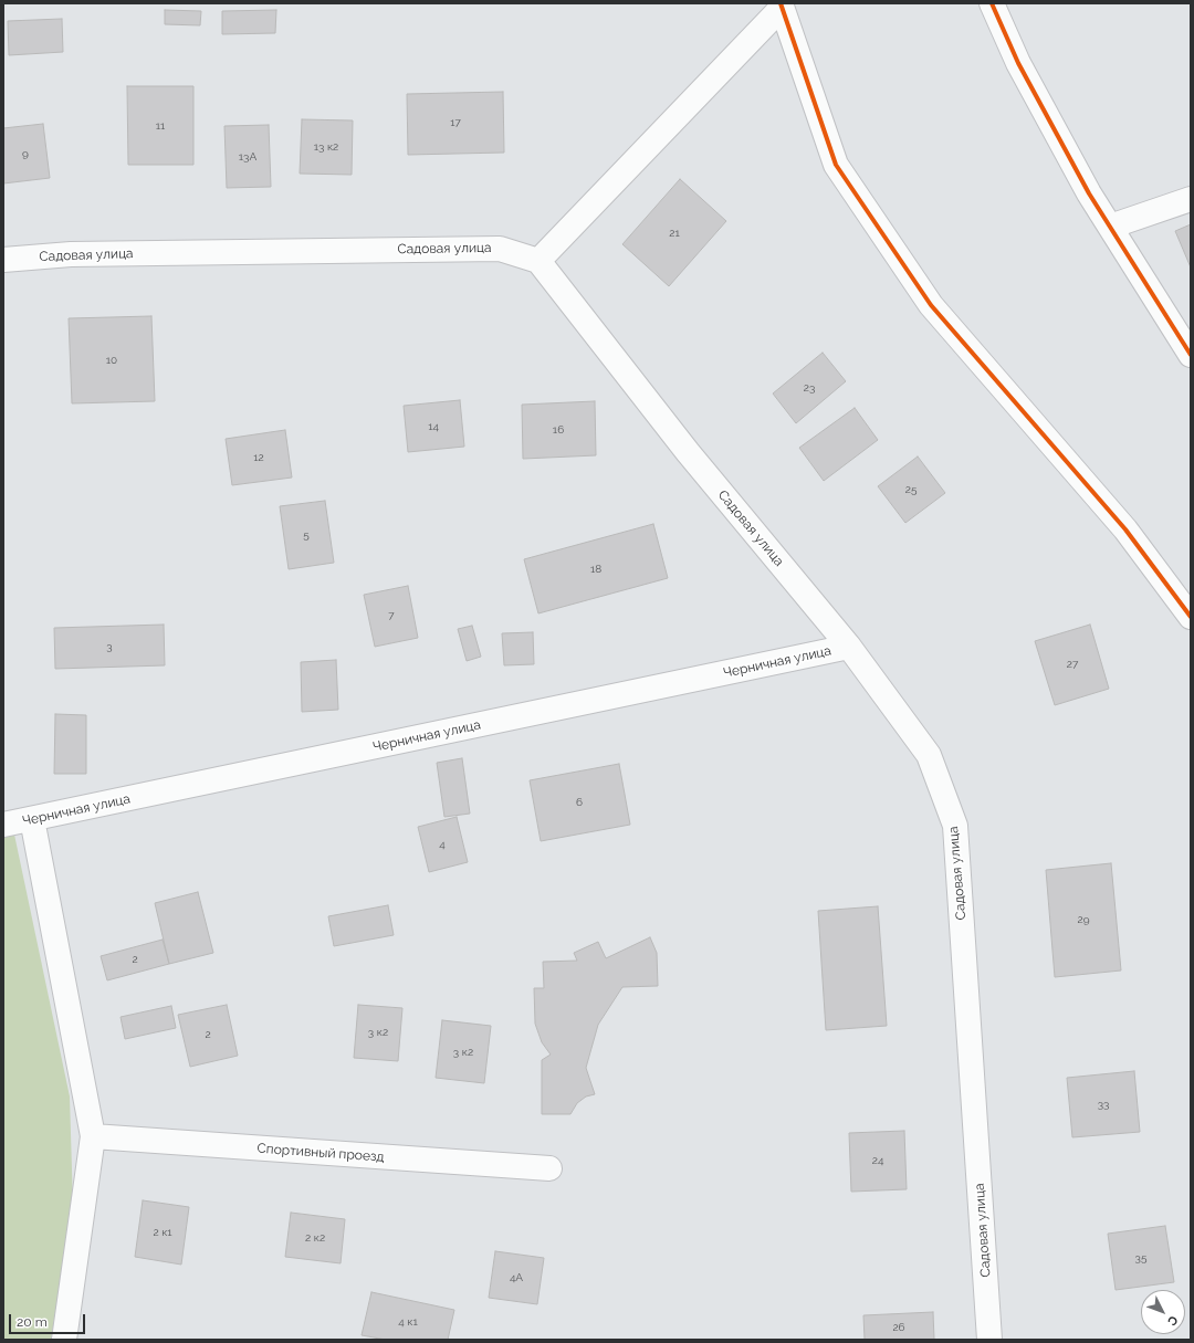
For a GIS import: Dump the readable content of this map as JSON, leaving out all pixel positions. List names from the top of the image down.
{
  "streets": {
    "street": ["Садовая улица", "Черничная улица", "Спортивный проезд"]
  },
  "crossings": [
    ["Садовая улица", "Черничная улица"]
  ],
  "house_numbers": [
    "17",
    "11",
    "13 к2",
    "9",
    "13А",
    "21",
    "10",
    "23",
    "14",
    "16",
    "12",
    "25",
    "5",
    "18",
    "7",
    "3",
    "27",
    "6",
    "4",
    "29",
    "2",
    "3 к2",
    "2",
    "3 к2",
    "33",
    "24",
    "2 к1",
    "2 к2",
    "35",
    "4А",
    "4 к1",
    "26"
  ],
  "scale_bar": "20 m",
  "north": "bottom right"
}
